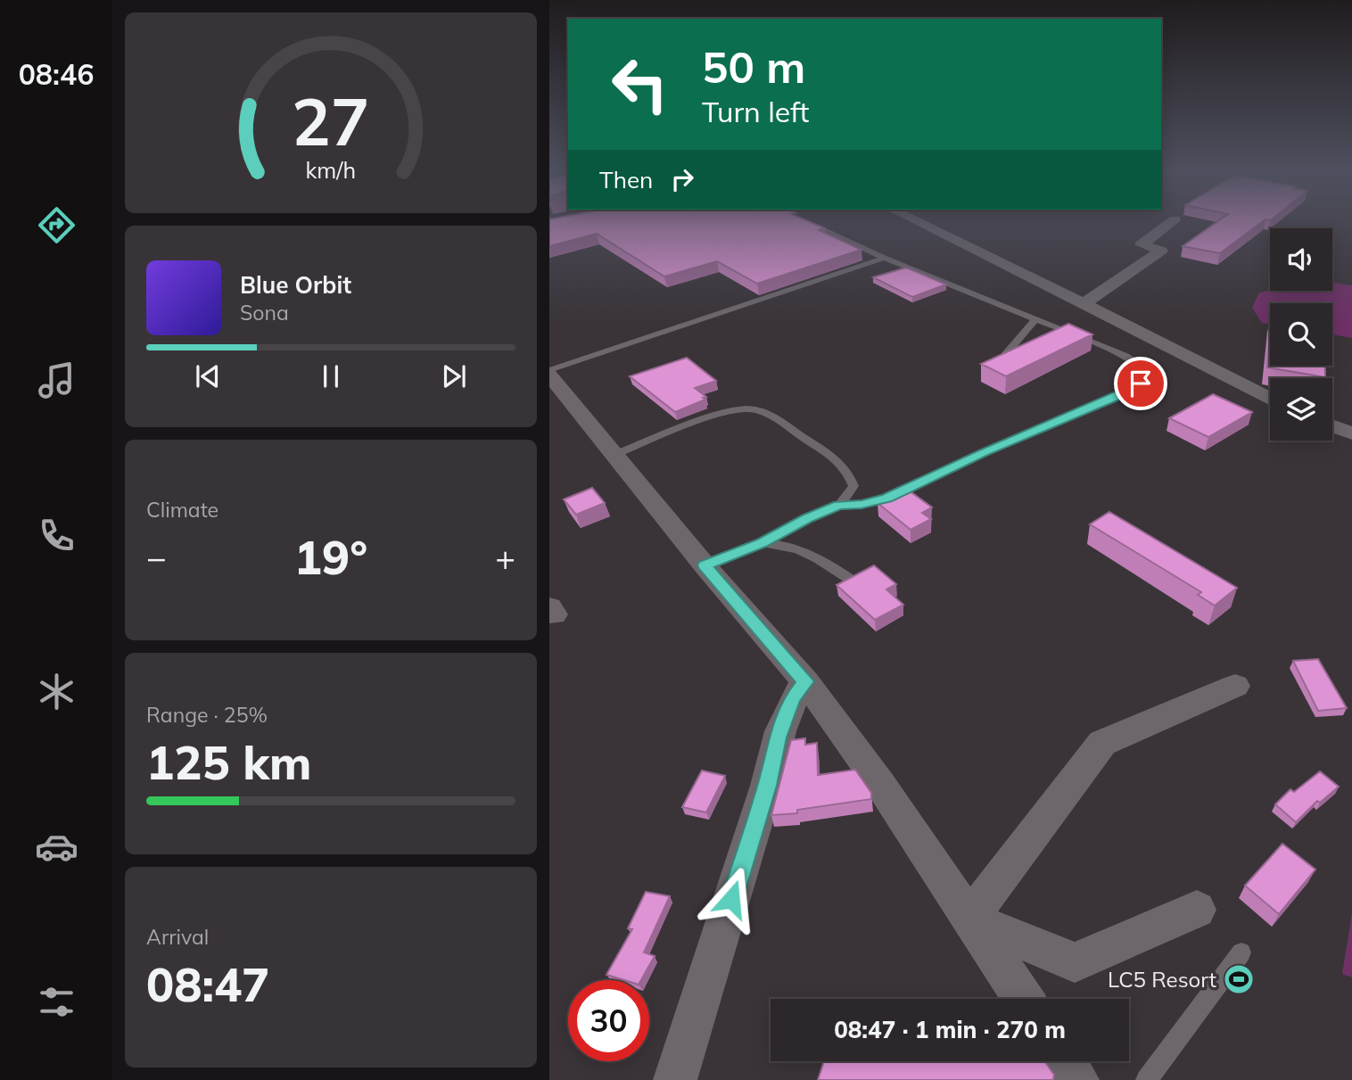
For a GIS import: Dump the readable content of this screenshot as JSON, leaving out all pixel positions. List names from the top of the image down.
{
  "places": {
    "sports": ["LC5 Resort"]
  },
  "page": {
    "tabs": "08:46",
    "turn": ["50 m", "Turn left"],
    "then": "Then",
    "song": ["Blue Orbit", "Sona"],
    "tile": [
      "Climate",
      ["Range · 25%", "125 km"],
      ["Arrival", "08:47"]
    ],
    "heat": ["−", "19°", "+"],
    "limit": "30",
    "trip": "08:47 · 1 min · 270 m",
    "gauge": ["27", "km/h"]
  }
}
